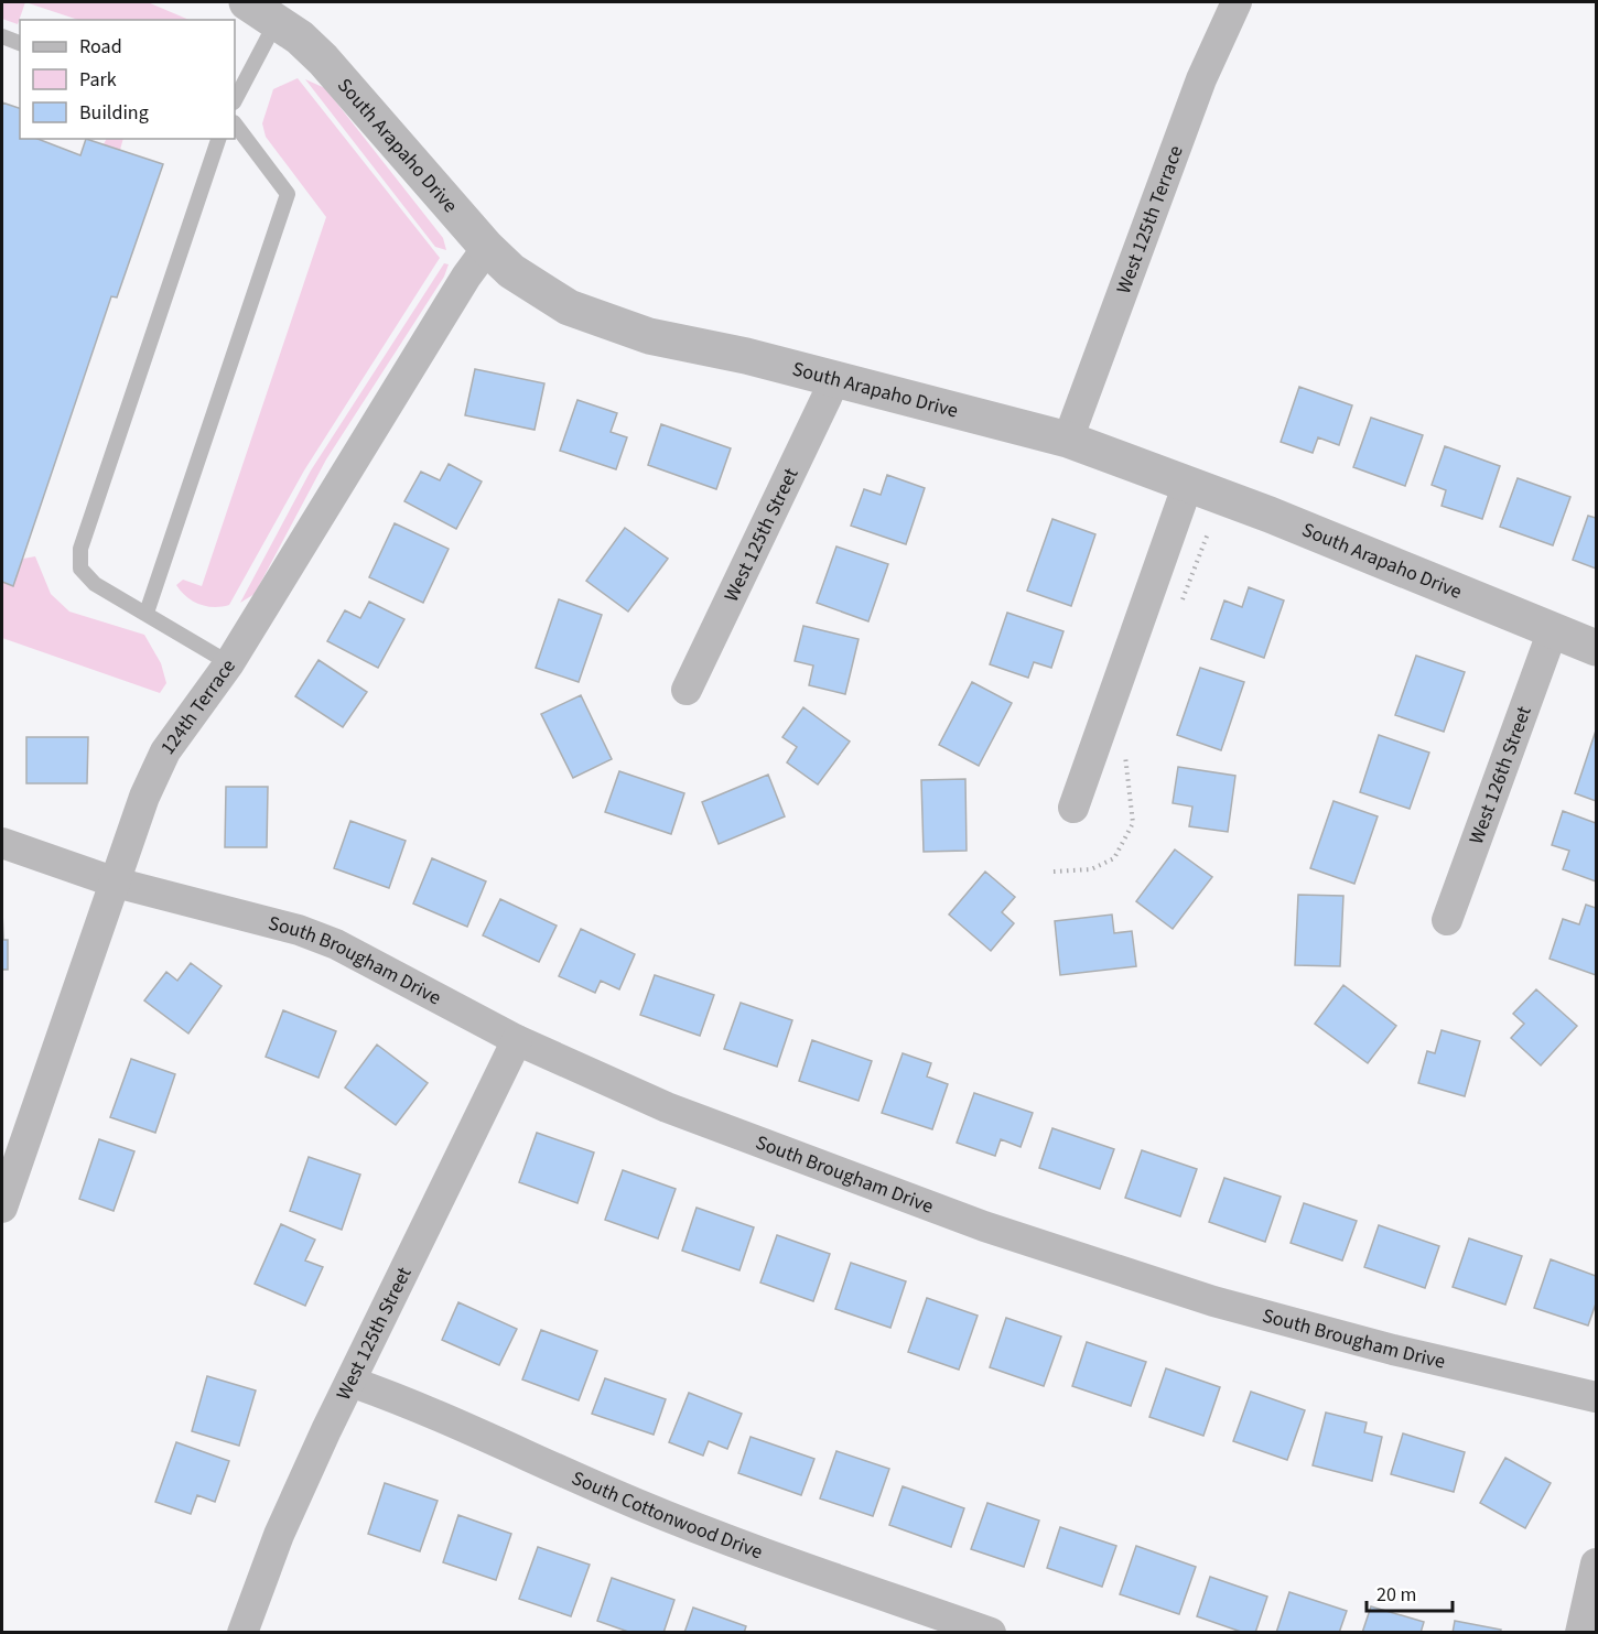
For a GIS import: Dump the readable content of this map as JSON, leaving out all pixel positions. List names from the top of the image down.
{
  "streets": {
    "street": [
      "South Arapaho Drive",
      "West 125th Terrace",
      "West 125th Street",
      "124th Terrace",
      "West 126th Street",
      "South Brougham Drive",
      "South Cottonwood Drive"
    ]
  },
  "crossings": [
    ["South Arapaho Drive", "West 125th Terrace"],
    ["South Arapaho Drive", "West 125th Street"],
    ["South Arapaho Drive", "124th Terrace"],
    ["South Arapaho Drive", "West 126th Street"],
    ["West 125th Street", "South Brougham Drive"],
    ["West 125th Street", "South Cottonwood Drive"],
    ["124th Terrace", "South Brougham Drive"]
  ],
  "legend": ["Road", "Park", "Building"],
  "scale_bar": "20 m"
}
